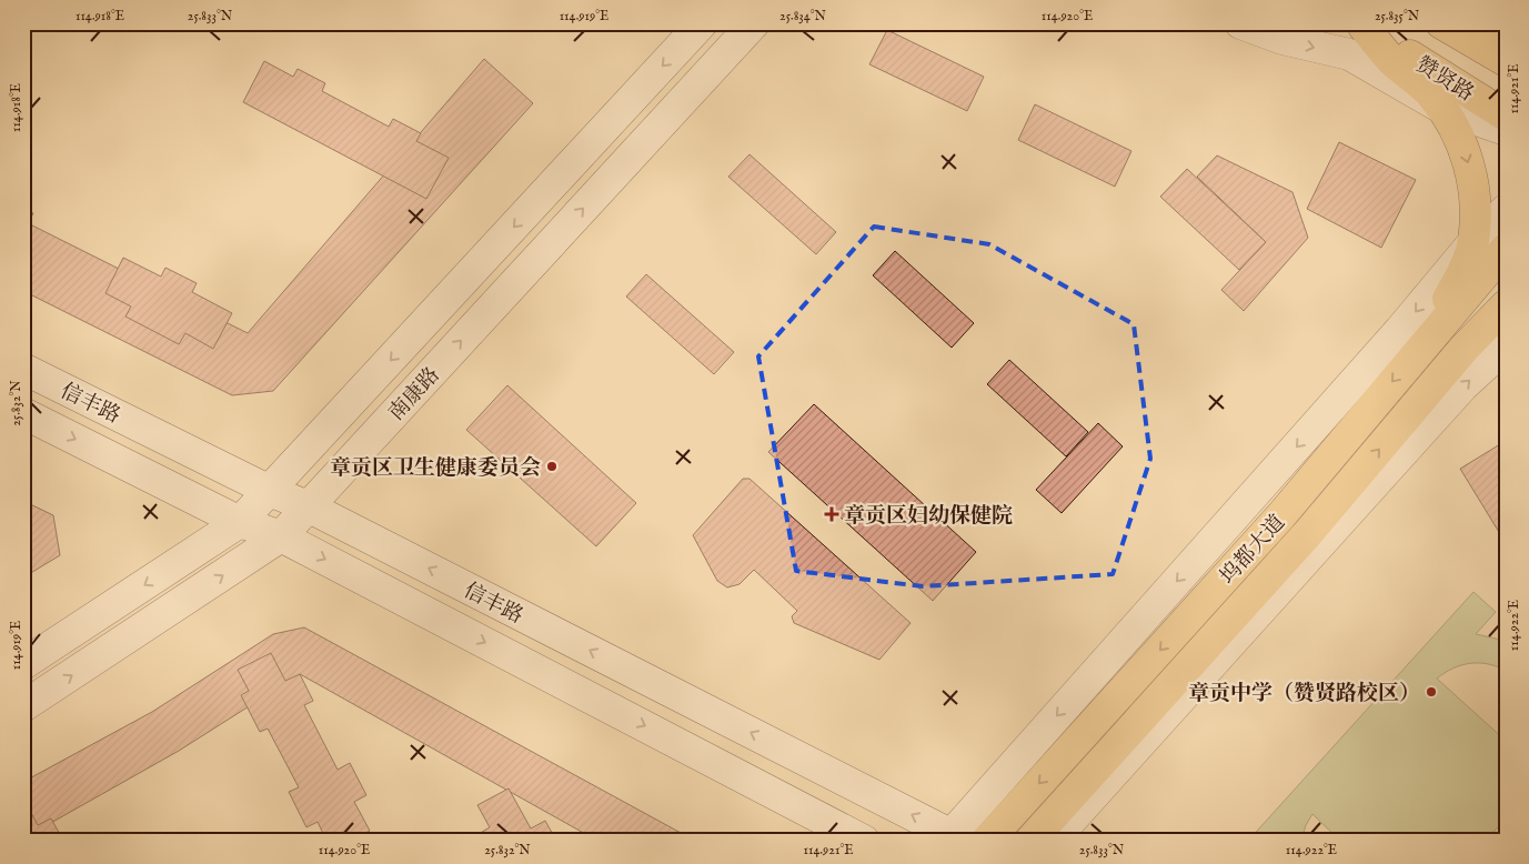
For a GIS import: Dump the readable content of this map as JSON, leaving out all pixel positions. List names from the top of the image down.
{
  "streets": {
    "main road": [
      "赞贤路",
      "南康路",
      "信丰路",
      "坞都大道"
    ]
  },
  "crossings": [
    ["南康路", "信丰路"]
  ],
  "places": {
    "other": ["章贡区卫生健康委员会", "章贡中学（赞贤路校区）"],
    "health": ["章贡区妇幼保健院"]
  },
  "coordinates": [
    "114.918°E",
    "25.833°N",
    "114.919°E",
    "25.834°N",
    "114.920°E",
    "25.835°N",
    "114.921°E",
    "25.832°N",
    "114.922°E"
  ]
}
